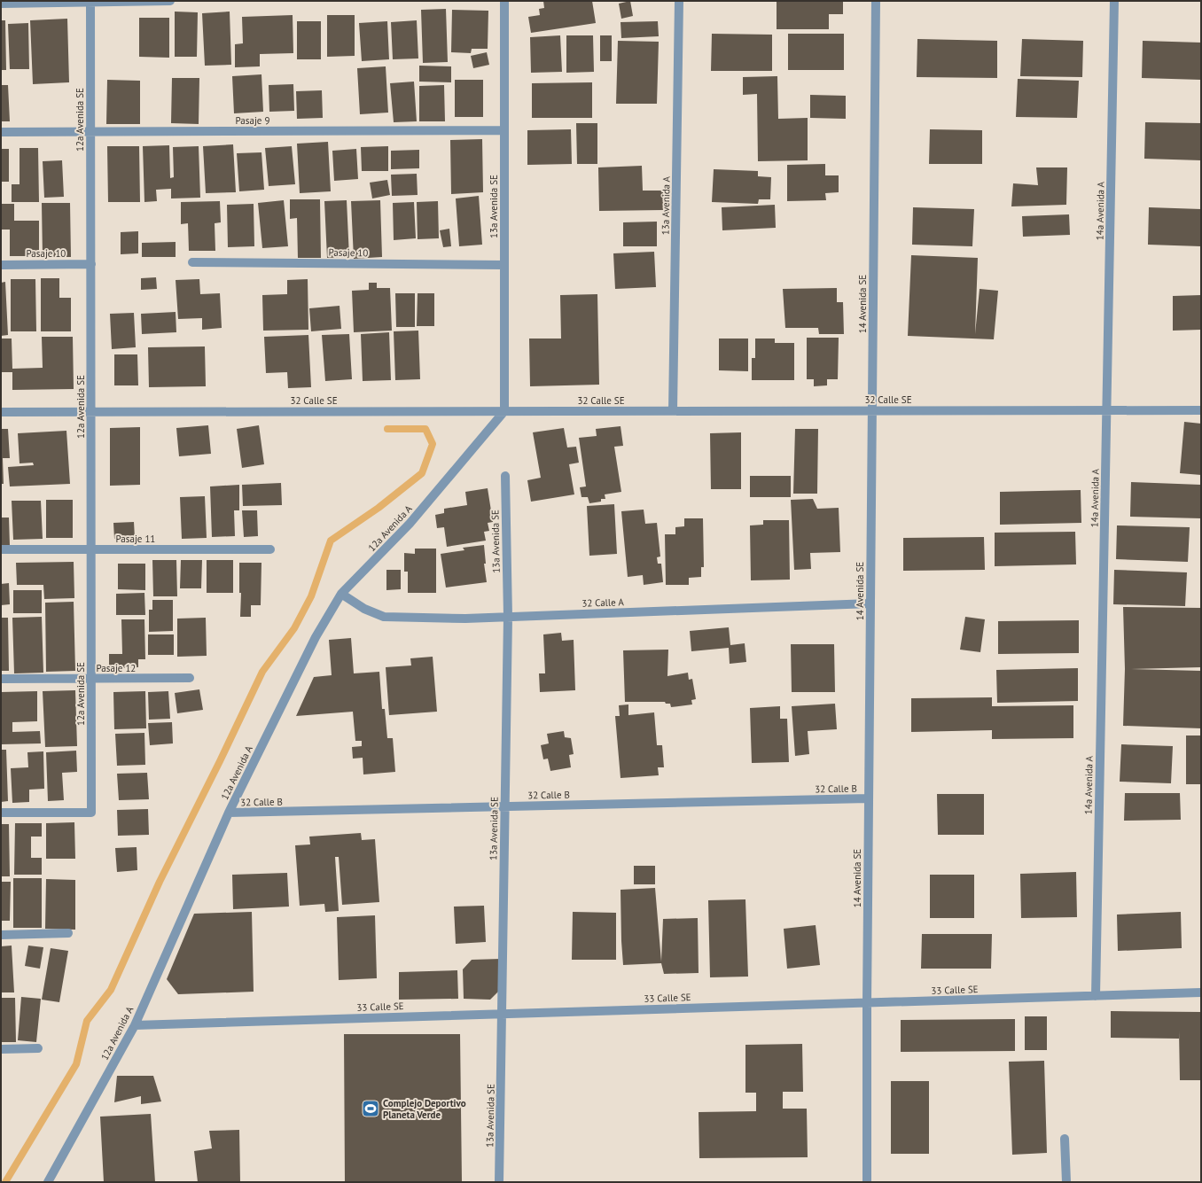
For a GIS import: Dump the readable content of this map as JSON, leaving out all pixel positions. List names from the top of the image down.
{
  "streets": {
    "street": [
      "12a Avenida SE",
      "Pasaje 9",
      "13a Avenida A",
      "13a Avenida SE",
      "14a Avenida A",
      "Pasaje 10",
      "14 Avenida SE",
      "32 Calle SE",
      "12a Avenida A",
      "Pasaje 11",
      "32 Calle A",
      "Pasaje 12",
      "32 Calle B",
      "33 Calle SE"
    ]
  },
  "crossings": [
    ["12a Avenida SE", "Pasaje 9"],
    ["12a Avenida SE", "Pasaje 10"],
    ["12a Avenida SE", "32 Calle SE"],
    ["12a Avenida SE", "Pasaje 11"],
    ["12a Avenida SE", "Pasaje 12"],
    ["Pasaje 9", "13a Avenida SE"],
    ["13a Avenida A", "32 Calle SE"],
    ["13a Avenida SE", "Pasaje 10"],
    ["13a Avenida SE", "32 Calle SE"],
    ["13a Avenida SE", "12a Avenida A"],
    ["13a Avenida SE", "32 Calle A"],
    ["13a Avenida SE", "32 Calle B"],
    ["13a Avenida SE", "33 Calle SE"],
    ["14a Avenida A", "32 Calle SE"],
    ["14a Avenida A", "33 Calle SE"],
    ["14 Avenida SE", "32 Calle SE"],
    ["14 Avenida SE", "32 Calle A"],
    ["14 Avenida SE", "32 Calle B"],
    ["14 Avenida SE", "33 Calle SE"],
    ["32 Calle SE", "12a Avenida A"],
    ["12a Avenida A", "32 Calle A"],
    ["12a Avenida A", "32 Calle B"],
    ["12a Avenida A", "33 Calle SE"]
  ],
  "places": {
    "sports": ["Complejo Deportivo Planeta Verde"]
  }
}
